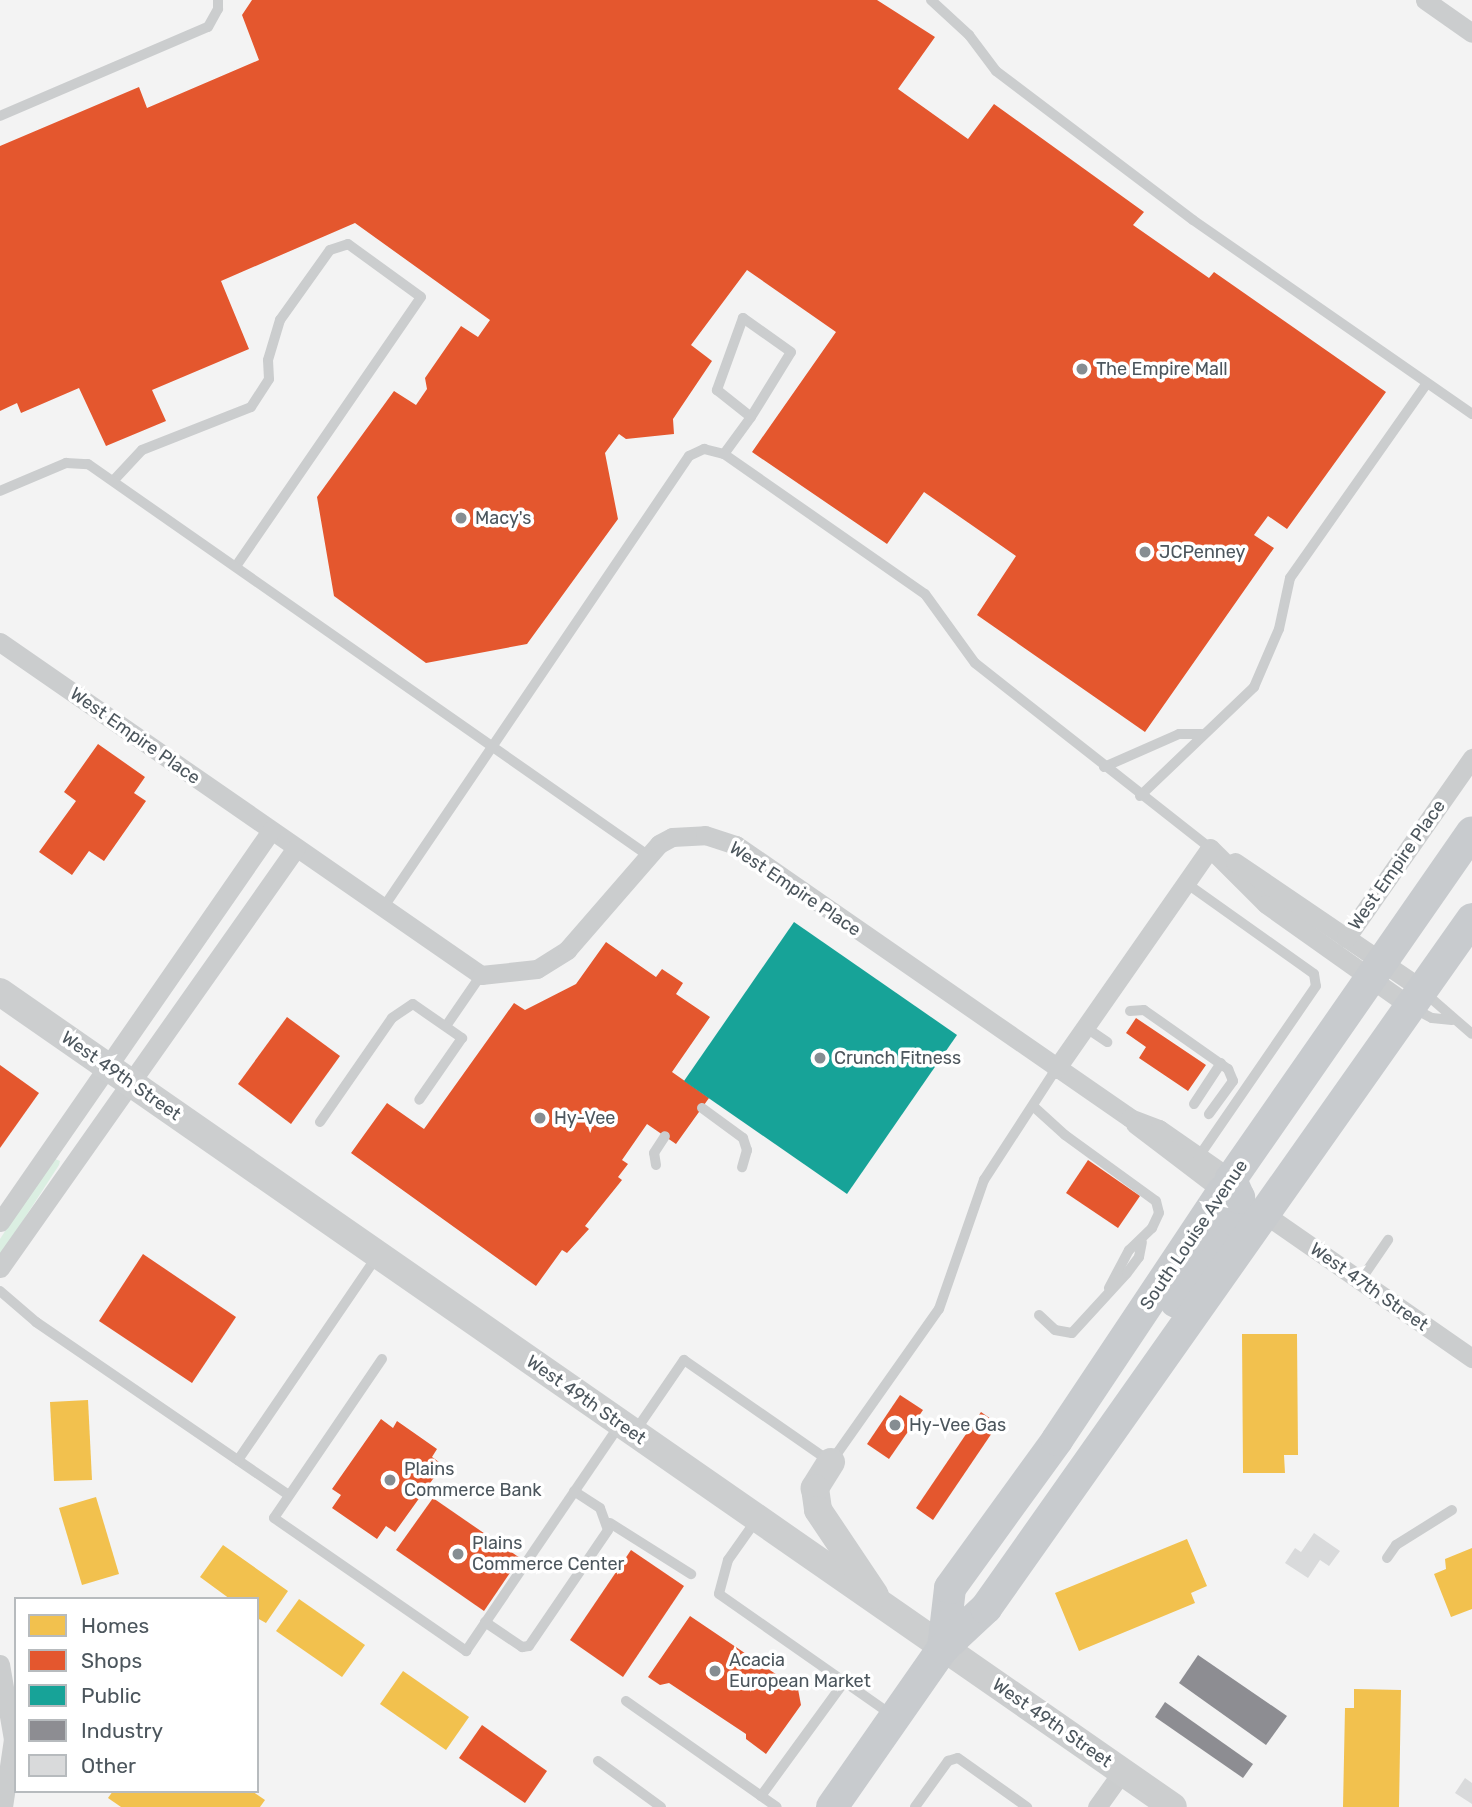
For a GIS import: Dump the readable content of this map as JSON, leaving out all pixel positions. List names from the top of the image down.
{
  "streets": {
    "main road": ["West 49th Street", "South Louise Avenue"],
    "street": ["West Empire Place", "West 47th Street"]
  },
  "crossings": [
    ["West Empire Place", "South Louise Avenue"],
    ["West 49th Street", "South Louise Avenue"],
    ["South Louise Avenue", "West 47th Street"]
  ],
  "places": [
    "The Empire Mall",
    "Macy's",
    "JCPenney",
    "Crunch Fitness",
    "Hy-Vee",
    "Hy-Vee Gas",
    "Plains Commerce Bank",
    "Plains Commerce Center",
    "Acacia European Market"
  ],
  "legend": [
    "Homes",
    "Shops",
    "Public",
    "Industry",
    "Other"
  ]
}
